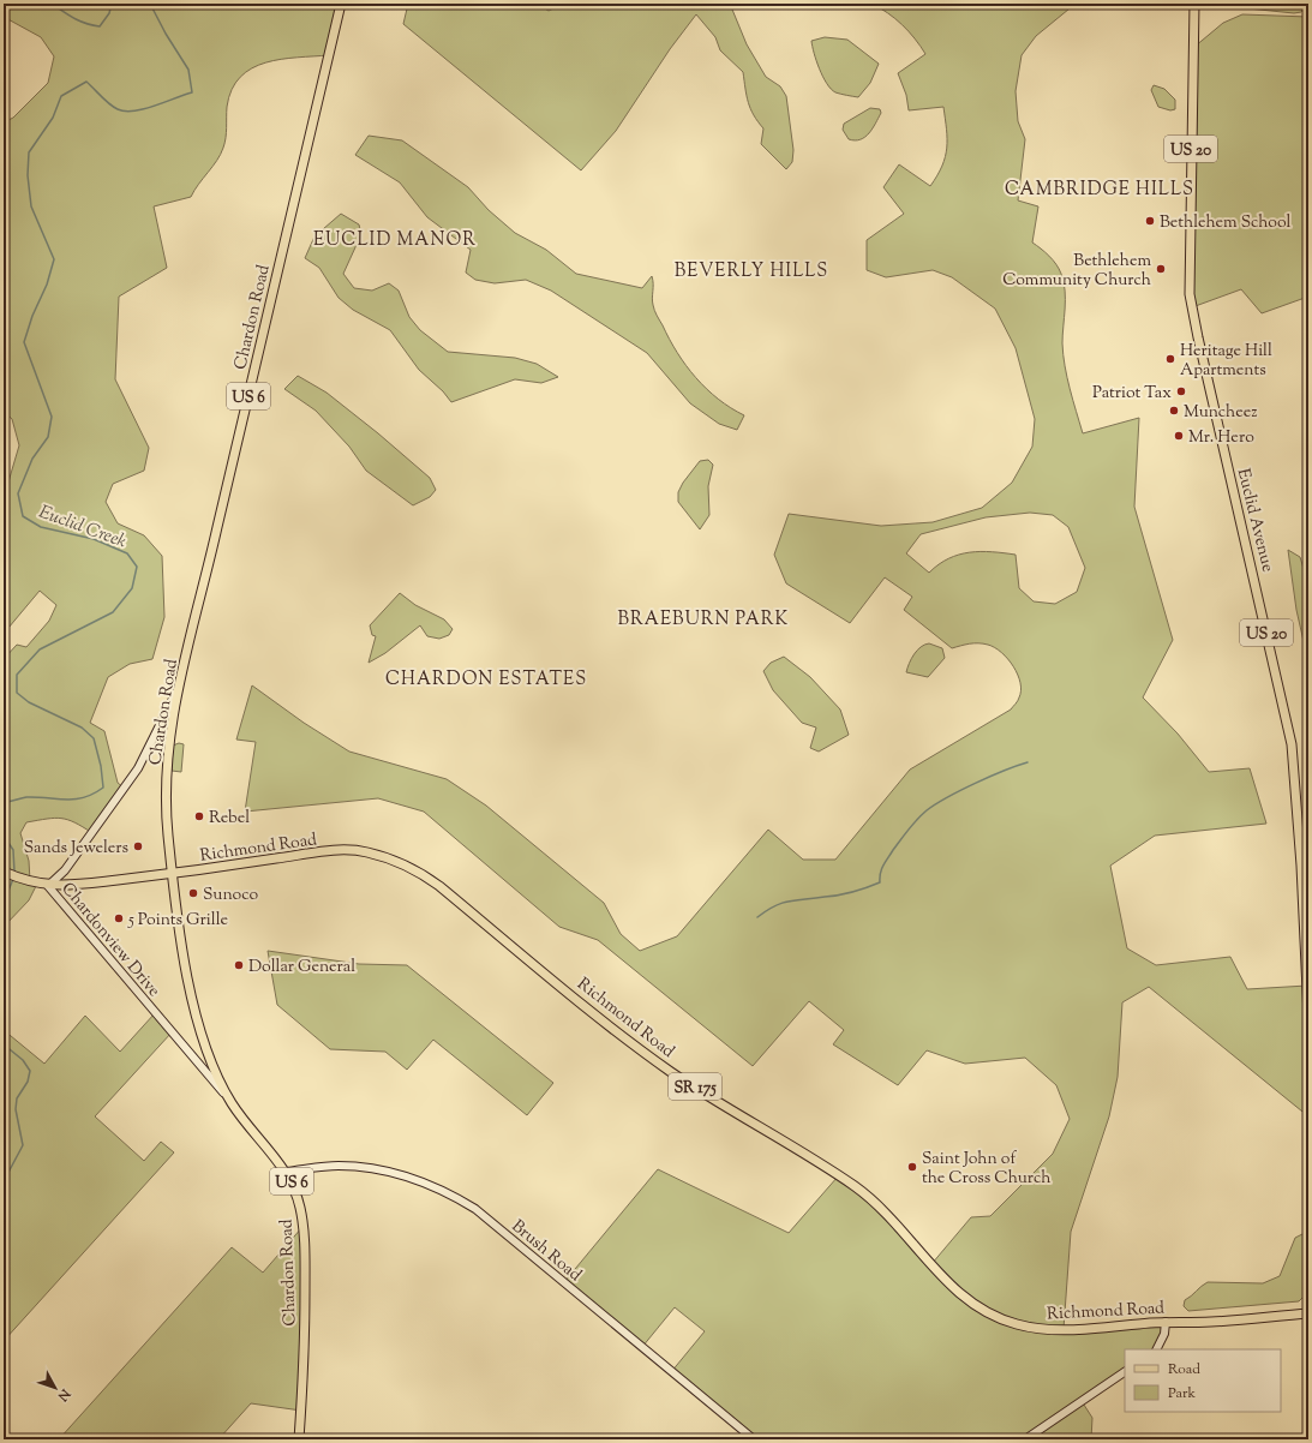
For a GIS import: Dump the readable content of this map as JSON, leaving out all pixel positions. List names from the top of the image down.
{
  "streets": {
    "main road": [
      "US 20",
      "Chardon Road",
      "US 6",
      "Euclid Avenue",
      "Richmond Road",
      "SR 175"
    ],
    "street": ["Chardonview Drive", "Brush Road"]
  },
  "crossings": [
    ["Chardon Road", "Richmond Road"],
    ["Chardon Road", "Chardonview Drive"],
    ["Chardon Road", "Brush Road"],
    ["Richmond Road", "Chardonview Drive"]
  ],
  "districts": [
    "CAMBRIDGE HILLS",
    "EUCLID MANOR",
    "BEVERLY HILLS",
    "BRAEBURN PARK",
    "CHARDON ESTATES"
  ],
  "water": ["Euclid Creek"],
  "places": [
    "Bethlehem School",
    "Bethlehem Community Church",
    "Heritage Hill Apartments",
    "Patriot Tax",
    "Muncheez",
    "Mr. Hero",
    "Rebel",
    "Sands Jewelers",
    "Sunoco",
    "5 Points Grille",
    "Dollar General",
    "Saint John of the Cross Church"
  ],
  "legend": ["Road", "Park"],
  "north": "bottom right"
}
